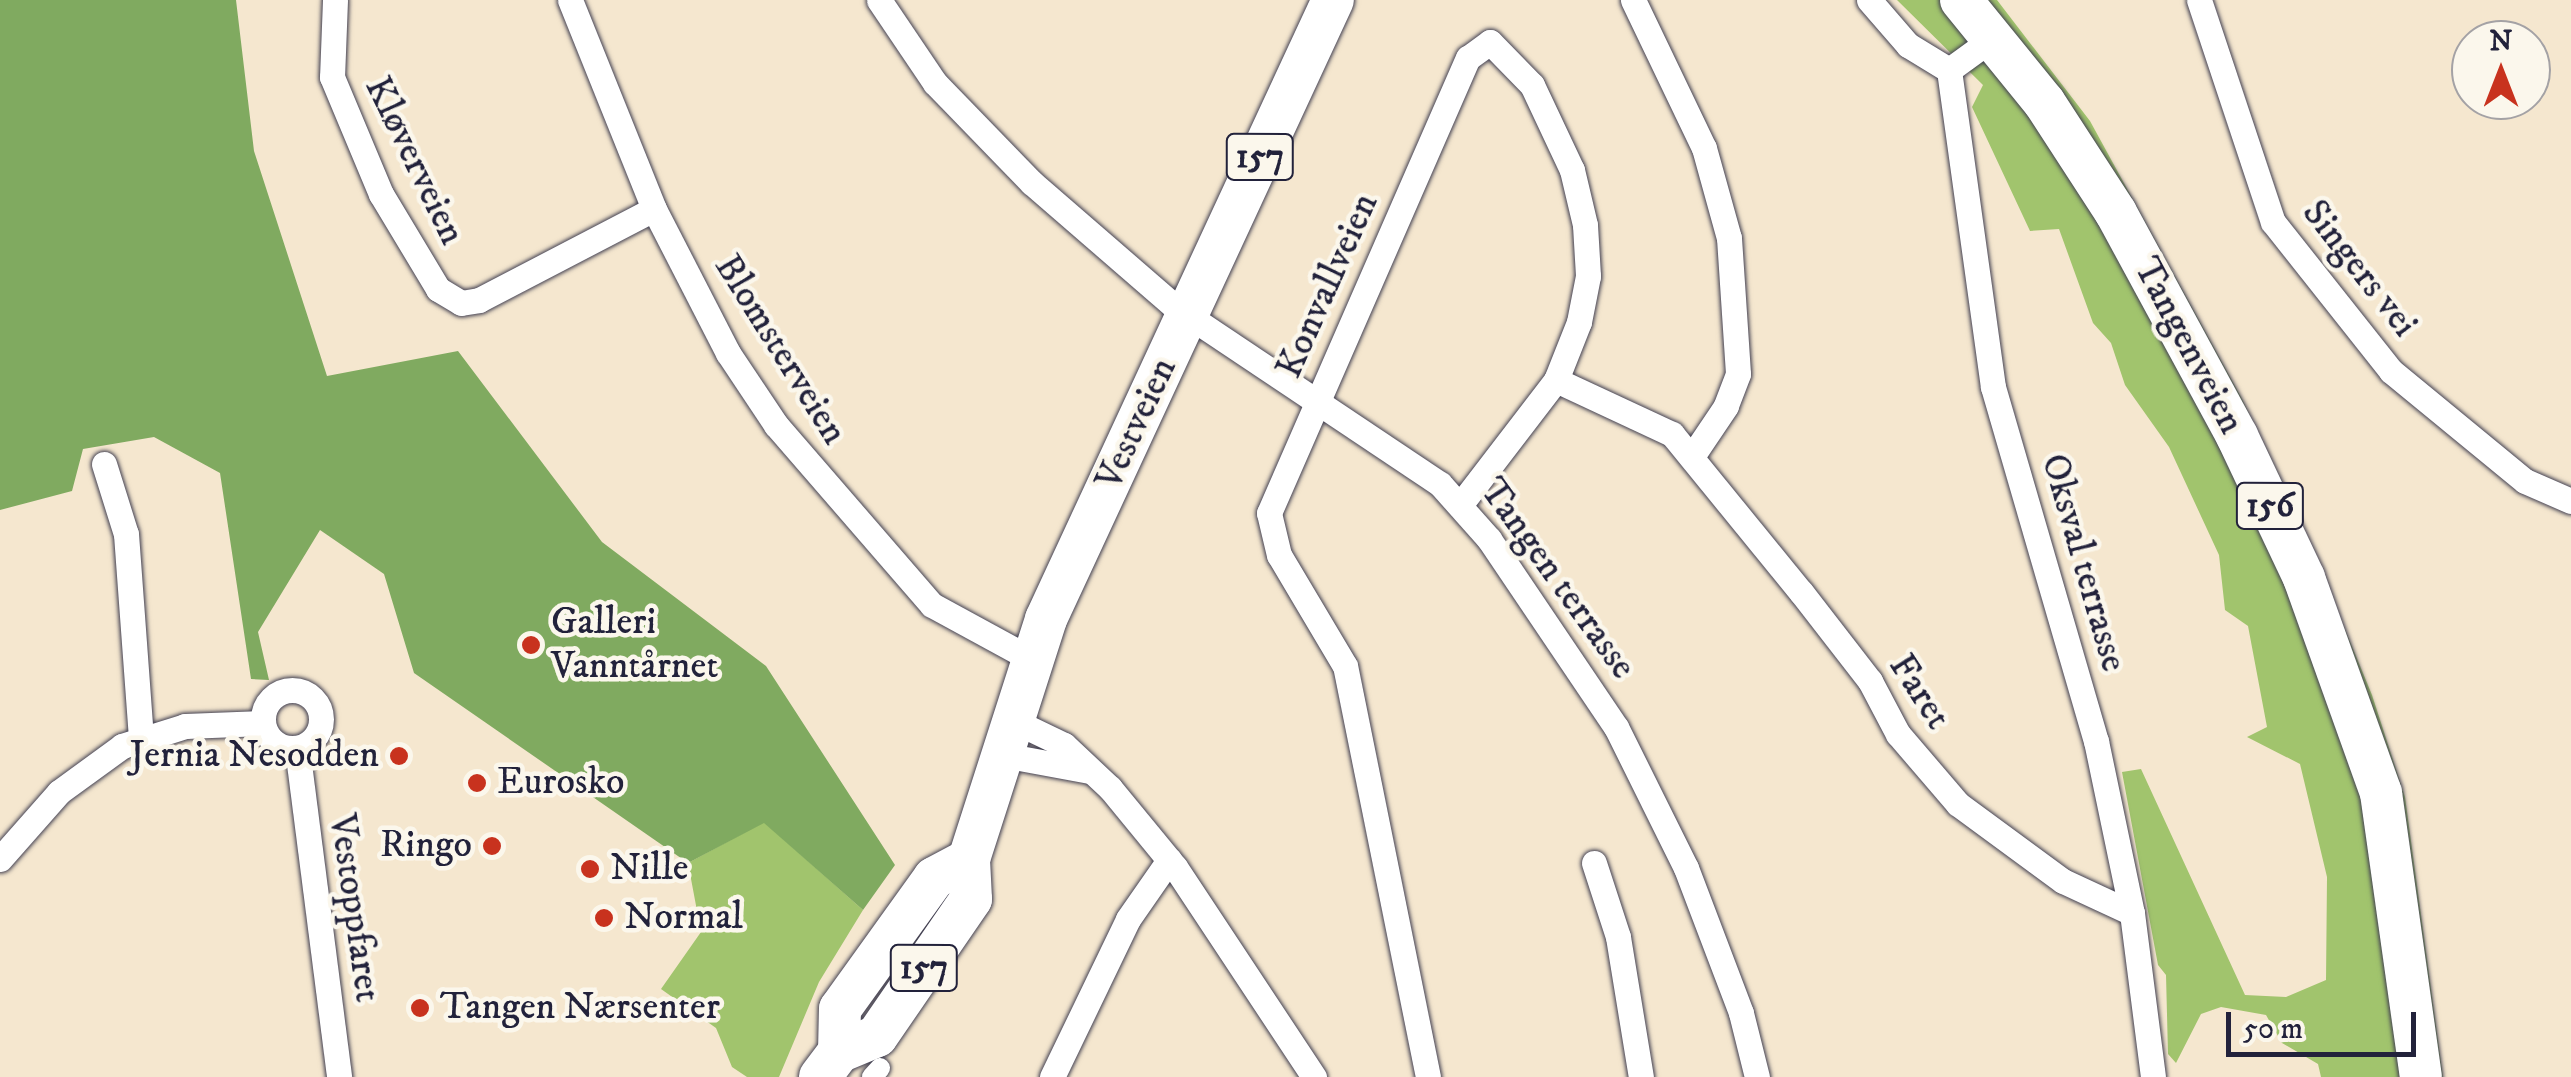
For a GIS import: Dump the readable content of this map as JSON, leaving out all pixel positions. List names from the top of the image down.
{
  "streets": {
    "main road": [
      "157",
      "Tangenveien",
      "Vestveien",
      "156"
    ],
    "street": [
      "Kløverveien",
      "Singers vei",
      "Konvallveien",
      "Blomsterveien",
      "Oksval terrasse",
      "Tangen terrasse",
      "Faret",
      "Vestoppfaret"
    ]
  },
  "crossings": [
    ["Kløverveien", "Blomsterveien"],
    ["Konvallveien", "Tangen terrasse"],
    ["Konvallveien", "Faret"],
    ["Blomsterveien", "Vestveien"],
    ["Vestveien", "Tangen terrasse"],
    ["Oksval terrasse", "Faret"]
  ],
  "places": [
    "Galleri Vanntårnet",
    "Jernia Nesodden",
    "Eurosko",
    "Ringo",
    "Nille",
    "Normal",
    "Tangen Nærsenter"
  ],
  "scale_bar": "50 m",
  "north": "top"
}
